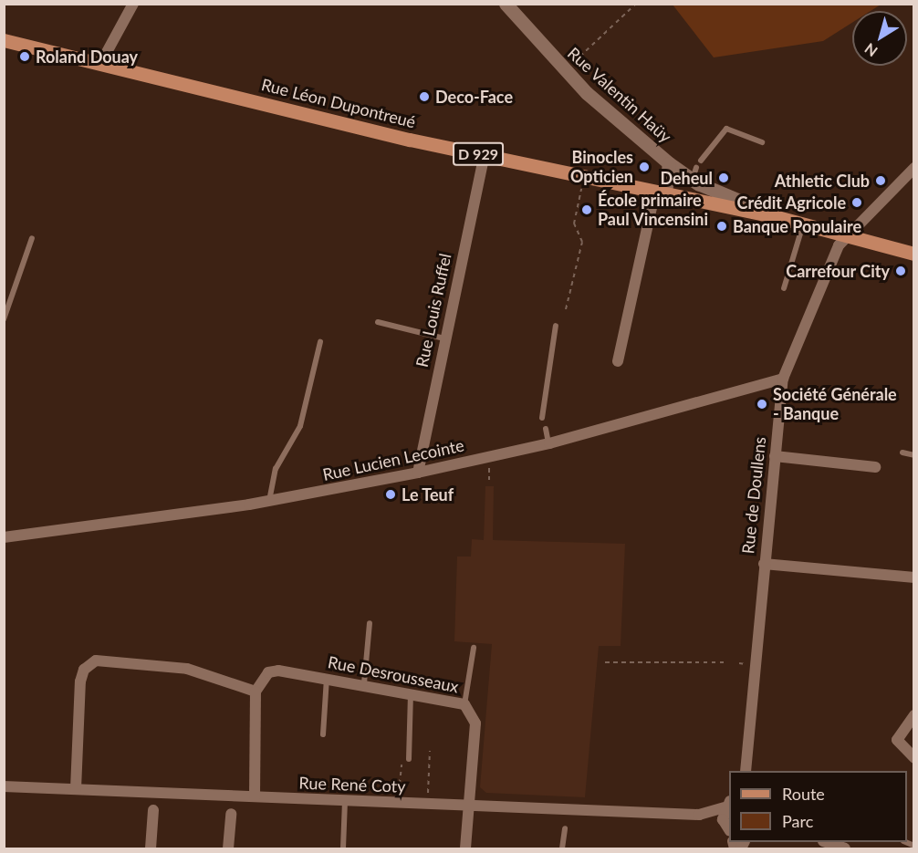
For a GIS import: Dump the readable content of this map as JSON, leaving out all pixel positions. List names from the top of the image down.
{
  "streets": {
    "main road": ["Rue Léon Dupontreué", "D 929"],
    "street": [
      "Rue Valentin Haüy",
      "Rue Louis Ruffel",
      "Rue Lucien Lecointe",
      "Rue de Doullens",
      "Rue Desrousseaux",
      "Rue René Coty"
    ]
  },
  "crossings": [
    ["Rue Valentin Haüy", "Rue Léon Dupontreué"],
    ["Rue Valentin Haüy", "D 929"],
    ["Rue Léon Dupontreué", "D 929"],
    ["Rue Léon Dupontreué", "Rue Louis Ruffel"],
    ["D 929", "Rue de Doullens"],
    ["Rue Louis Ruffel", "Rue Lucien Lecointe"],
    ["Rue Lucien Lecointe", "Rue de Doullens"],
    ["Rue Desrousseaux", "Rue René Coty"]
  ],
  "places": [
    "Roland Douay",
    "Deco-Face",
    "Binocles Opticien",
    "Deheul",
    "Athletic Club",
    "Crédit Agricole",
    "École primaire Paul Vincensini",
    "Banque Populaire",
    "Carrefour City",
    "Société Générale - Banque",
    "Le Teuf"
  ],
  "legend": ["Route", "Parc"],
  "north": "bottom left"
}
